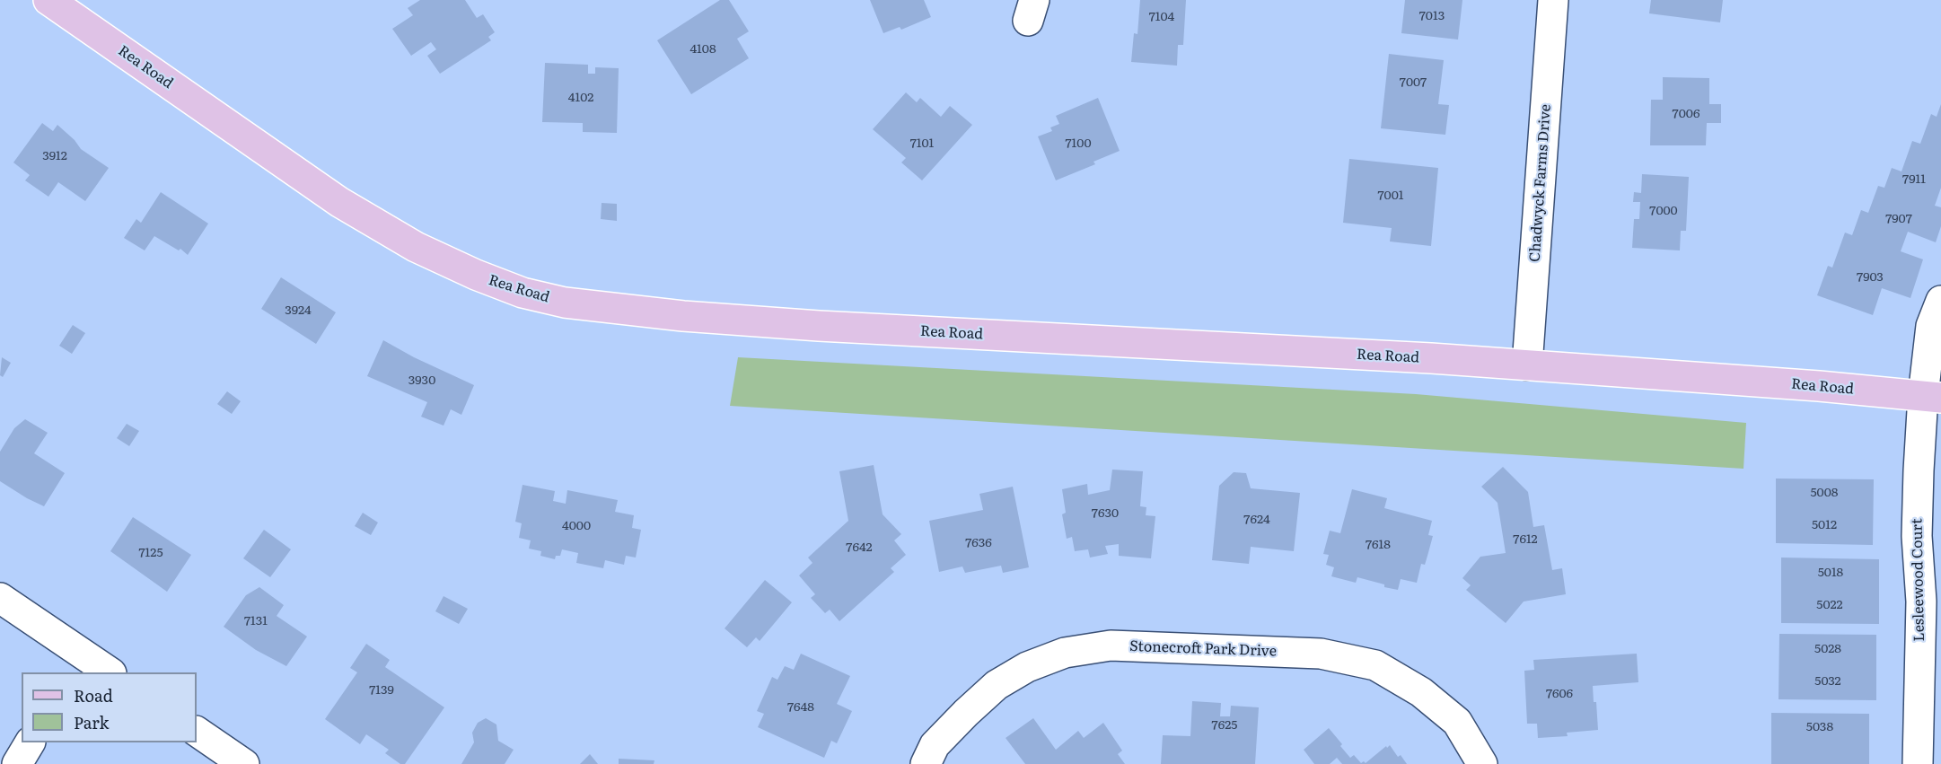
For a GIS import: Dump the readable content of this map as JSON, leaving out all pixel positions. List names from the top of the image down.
{
  "streets": {
    "main road": ["Rea Road"],
    "street": ["Chadwyck Farms Drive", "Lesleewood Court", "Stonecroft Park Drive"]
  },
  "crossings": [
    ["Rea Road", "Chadwyck Farms Drive"],
    ["Rea Road", "Lesleewood Court"]
  ],
  "house_numbers": [
    "7013",
    "7104",
    "4108",
    "7007",
    "4102",
    "7006",
    "7101",
    "7100",
    "3912",
    "7911",
    "7001",
    "7000",
    "7907",
    "7903",
    "3924",
    "3930",
    "5008",
    "7630",
    "7624",
    "5012",
    "4000",
    "7612",
    "7636",
    "7618",
    "7642",
    "7125",
    "5018",
    "5022",
    "7131",
    "5028",
    "5032",
    "7139",
    "7606",
    "7648",
    "7625",
    "5038"
  ],
  "legend": ["Road", "Park"]
}
